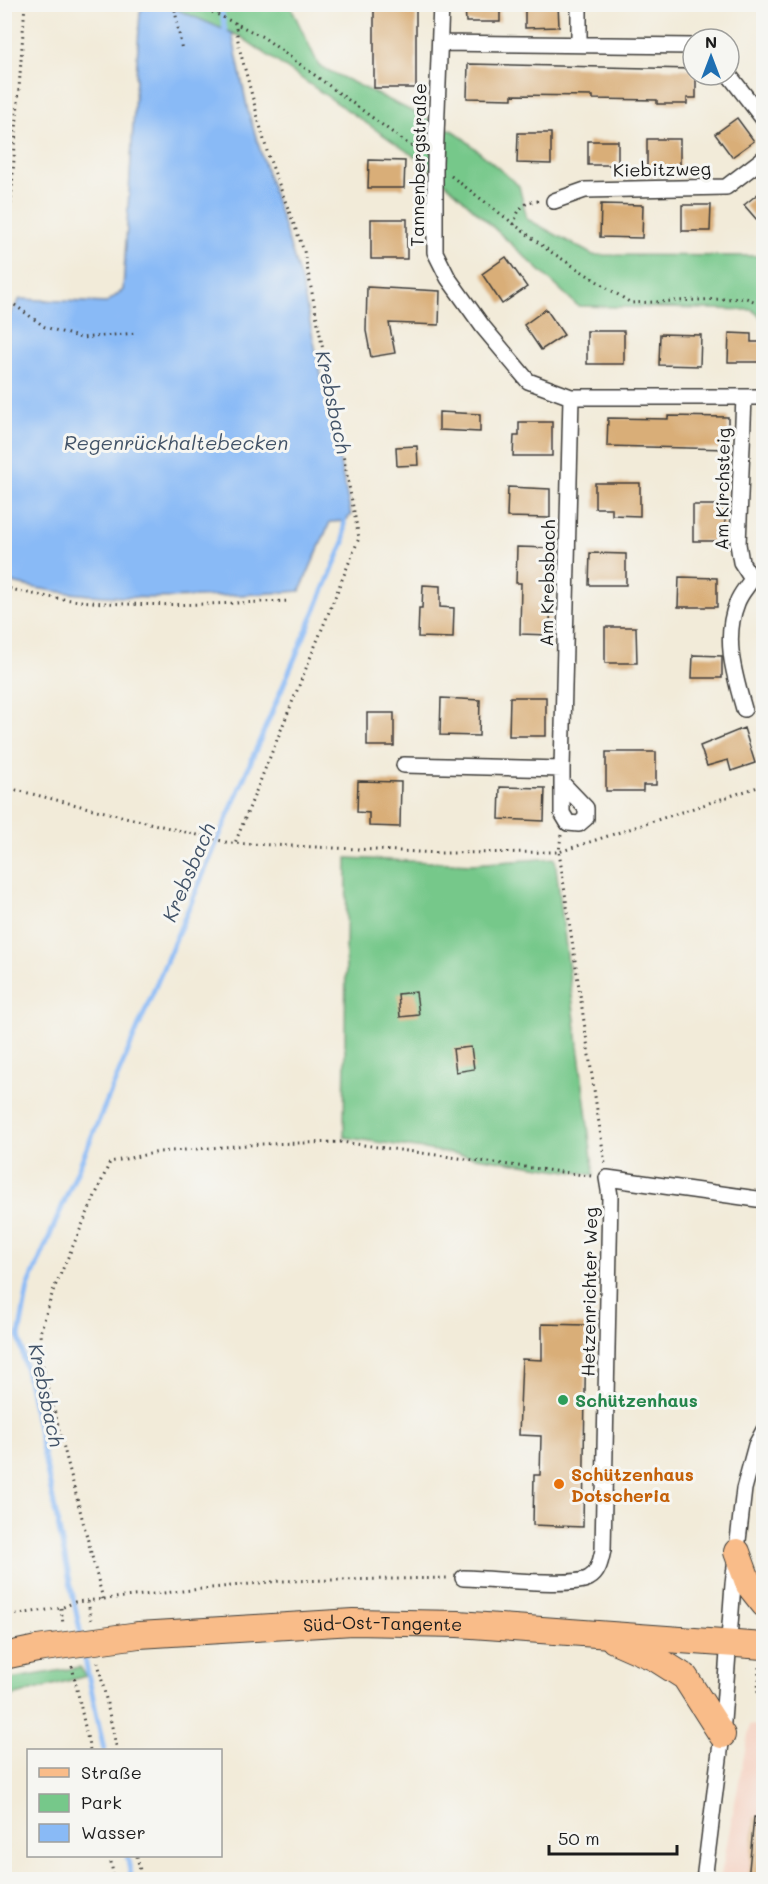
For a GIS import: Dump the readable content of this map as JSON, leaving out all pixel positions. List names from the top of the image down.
{
  "streets": {
    "main road": ["Süd-Ost-Tangente"],
    "street": [
      "Tannenbergstraße",
      "Kiebitzweg",
      "Am Kirchsteig",
      "Am Krebsbach",
      "Hetzenrichter Weg"
    ]
  },
  "crossings": [
    ["Tannenbergstraße", "Am Kirchsteig"],
    ["Tannenbergstraße", "Am Krebsbach"]
  ],
  "water": ["Krebsbach", "Regenrückhaltebecken"],
  "places": ["Schützenhaus", "Schützenhaus Dotscheria"],
  "legend": ["Straße", "Park", "Wasser"],
  "scale_bar": "50 m",
  "north": "top"
}
